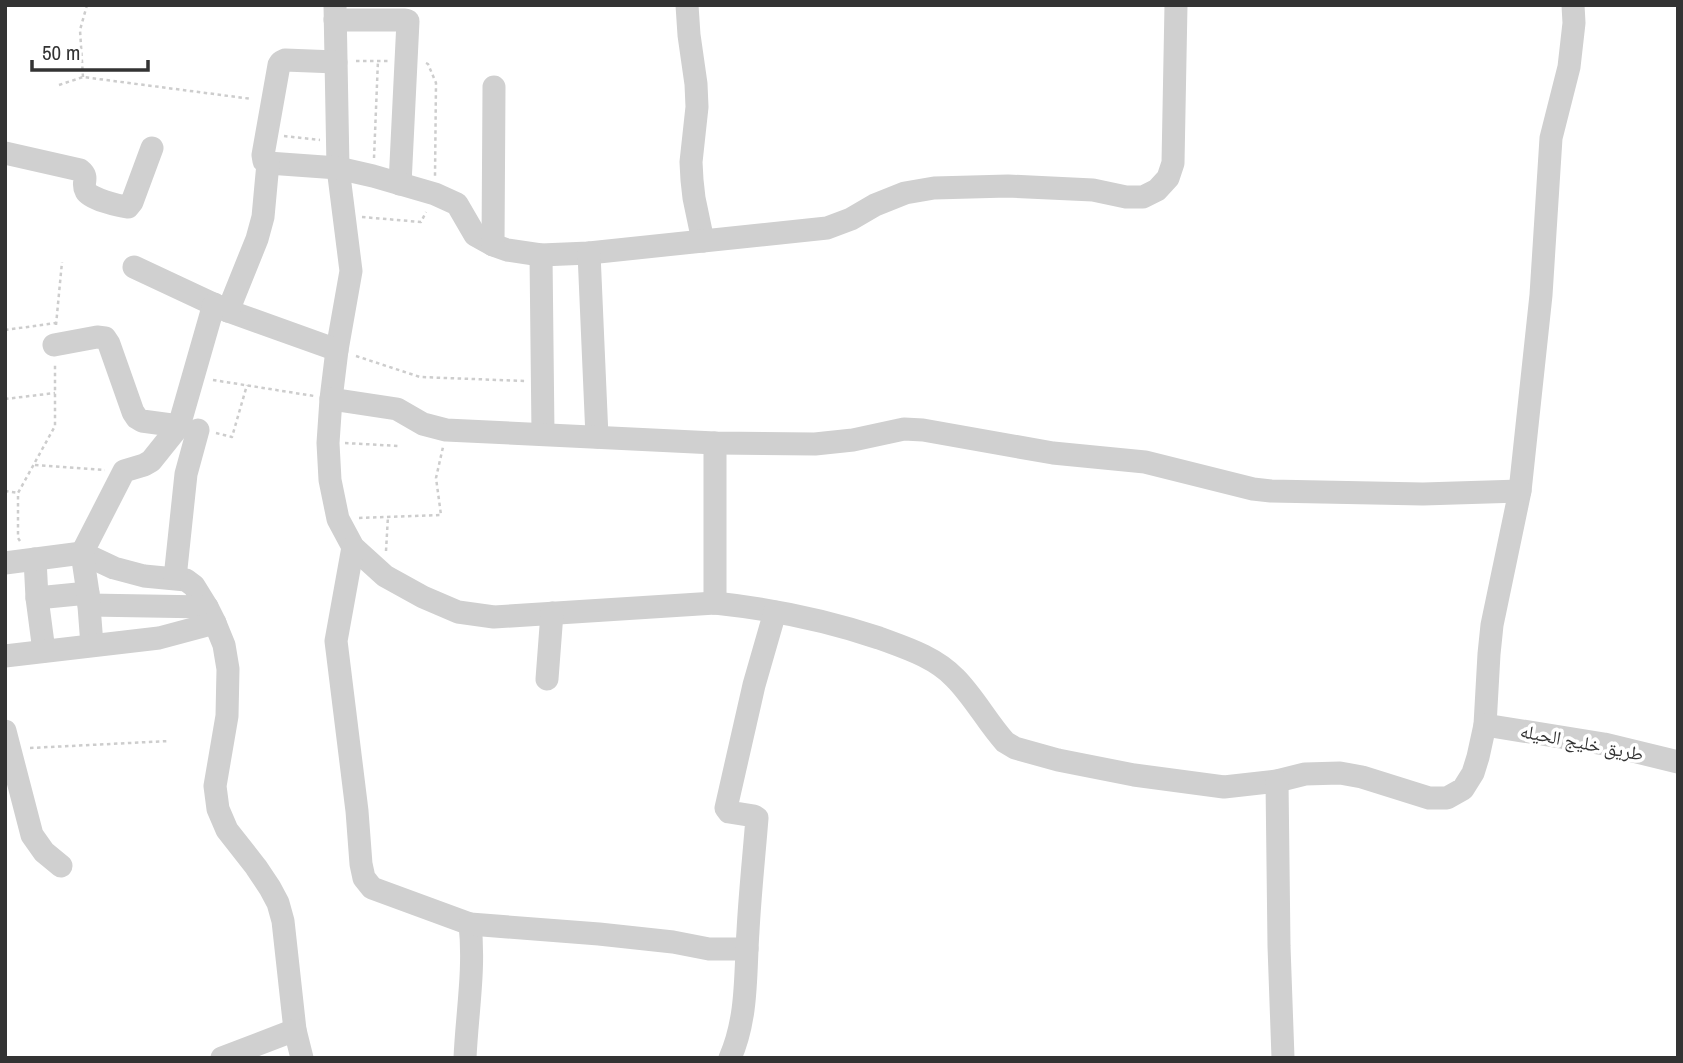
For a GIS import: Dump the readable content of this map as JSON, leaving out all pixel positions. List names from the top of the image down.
{
  "streets": {
    "street": ["طريق خليج الحيله"]
  },
  "scale_bar": "50 m"
}
